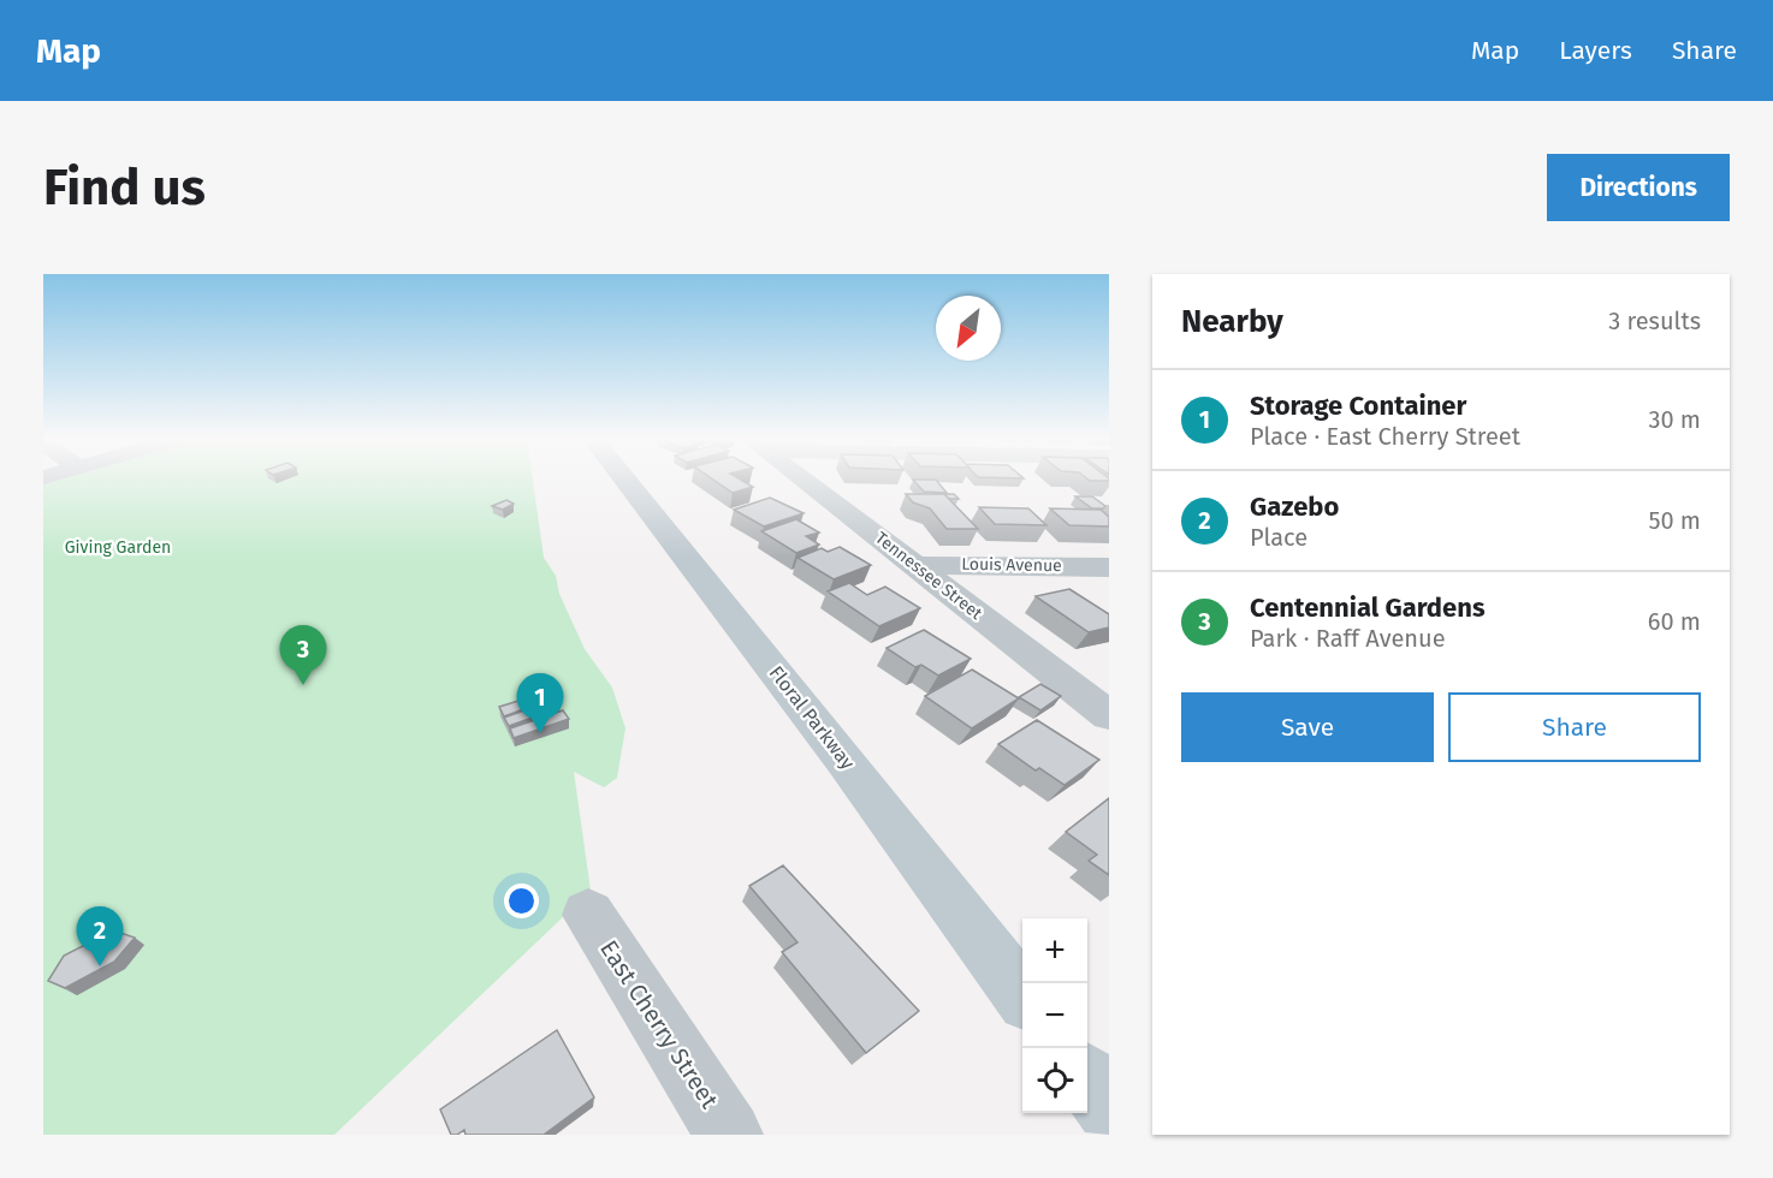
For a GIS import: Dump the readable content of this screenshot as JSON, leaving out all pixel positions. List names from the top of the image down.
{
  "streets": {
    "street": [
      "Louis Avenue",
      "Tennessee Street",
      "Floral Parkway",
      "East Cherry Street"
    ]
  },
  "crossings": [
    ["Louis Avenue", "Tennessee Street"]
  ],
  "parks": ["Giving Garden"],
  "north": "bottom left",
  "page": {
    "header": "Map",
    "nav": ["Map", "Layers", "Share"],
    "buttons": [
      "Directions",
      ["Save", "Share"]
    ],
    "title": "Find us",
    "heading": ["Nearby", "3 results"],
    "list": [
      {
        "mark": "1",
        "name": "Storage Container",
        "note": "Place · East Cherry Street",
        "value": "30 m"
      },
      {
        "mark": "2",
        "name": "Gazebo",
        "note": "Place",
        "value": "50 m"
      },
      {
        "mark": "3",
        "name": "Centennial Gardens",
        "note": "Park · Raff Avenue",
        "value": "60 m"
      }
    ],
    "pins": ["3", "1", "2"],
    "map_buttons": ["+", "−"]
  }
}
